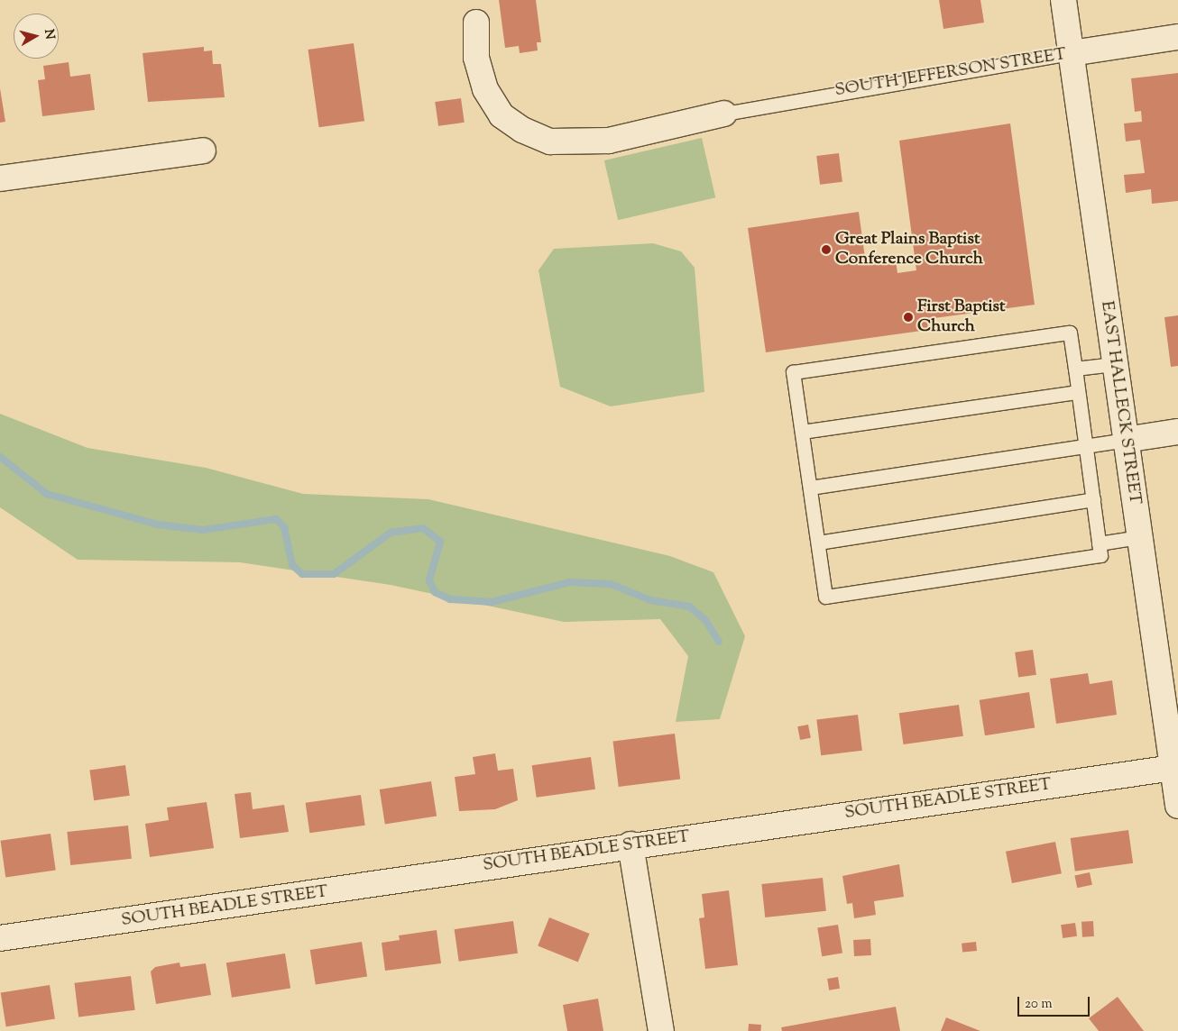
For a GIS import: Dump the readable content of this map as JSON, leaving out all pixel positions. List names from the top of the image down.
{
  "streets": {
    "street": ["SOUTH JEFFERSON STREET", "EAST HALLECK STREET", "SOUTH BEADLE STREET"]
  },
  "crossings": [
    ["SOUTH JEFFERSON STREET", "EAST HALLECK STREET"],
    ["EAST HALLECK STREET", "SOUTH BEADLE STREET"]
  ],
  "places": ["Great Plains Baptist Conference Church", "First Baptist Church"],
  "scale_bar": "20 m",
  "north": "right"
}
